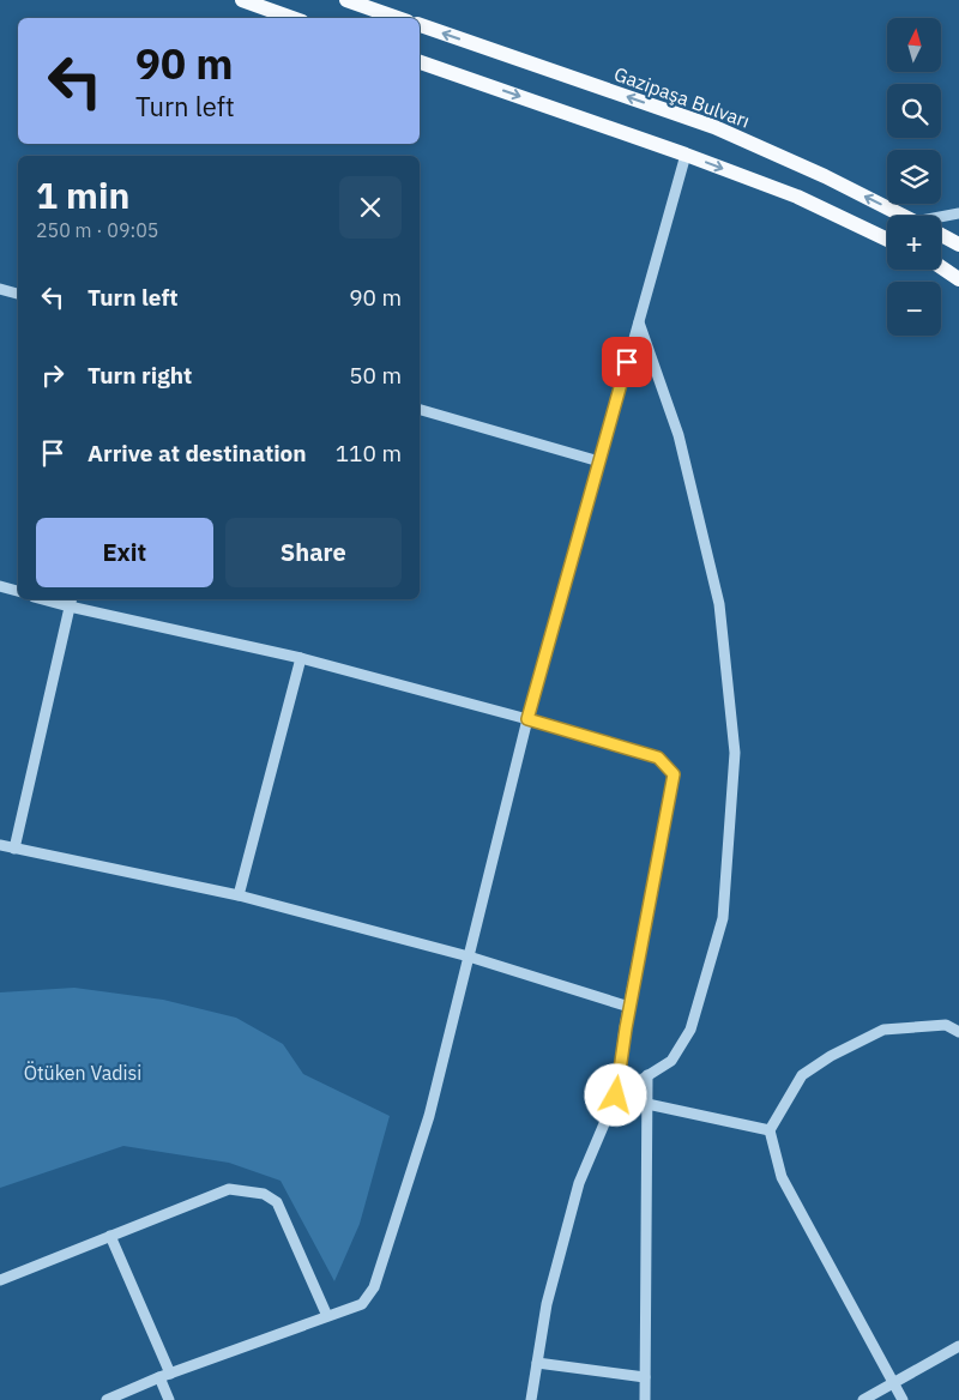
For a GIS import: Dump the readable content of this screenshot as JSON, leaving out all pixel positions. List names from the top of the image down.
{
  "streets": {
    "main road": ["Gazipaşa Bulvarı"]
  },
  "parks": ["Ötüken Vadisi"],
  "north": "top",
  "page": {
    "map_buttons": ["+", "−"],
    "turn": ["90 m", "Turn left"],
    "heading": ["1 min", "250 m · 09:05"],
    "list": [
      {
        "name": "Turn left",
        "value": "90 m"
      },
      {
        "name": "Turn right",
        "value": "50 m"
      },
      {
        "name": "Arrive at destination",
        "value": "110 m"
      }
    ],
    "buttons": ["Exit", "Share"]
  }
}
